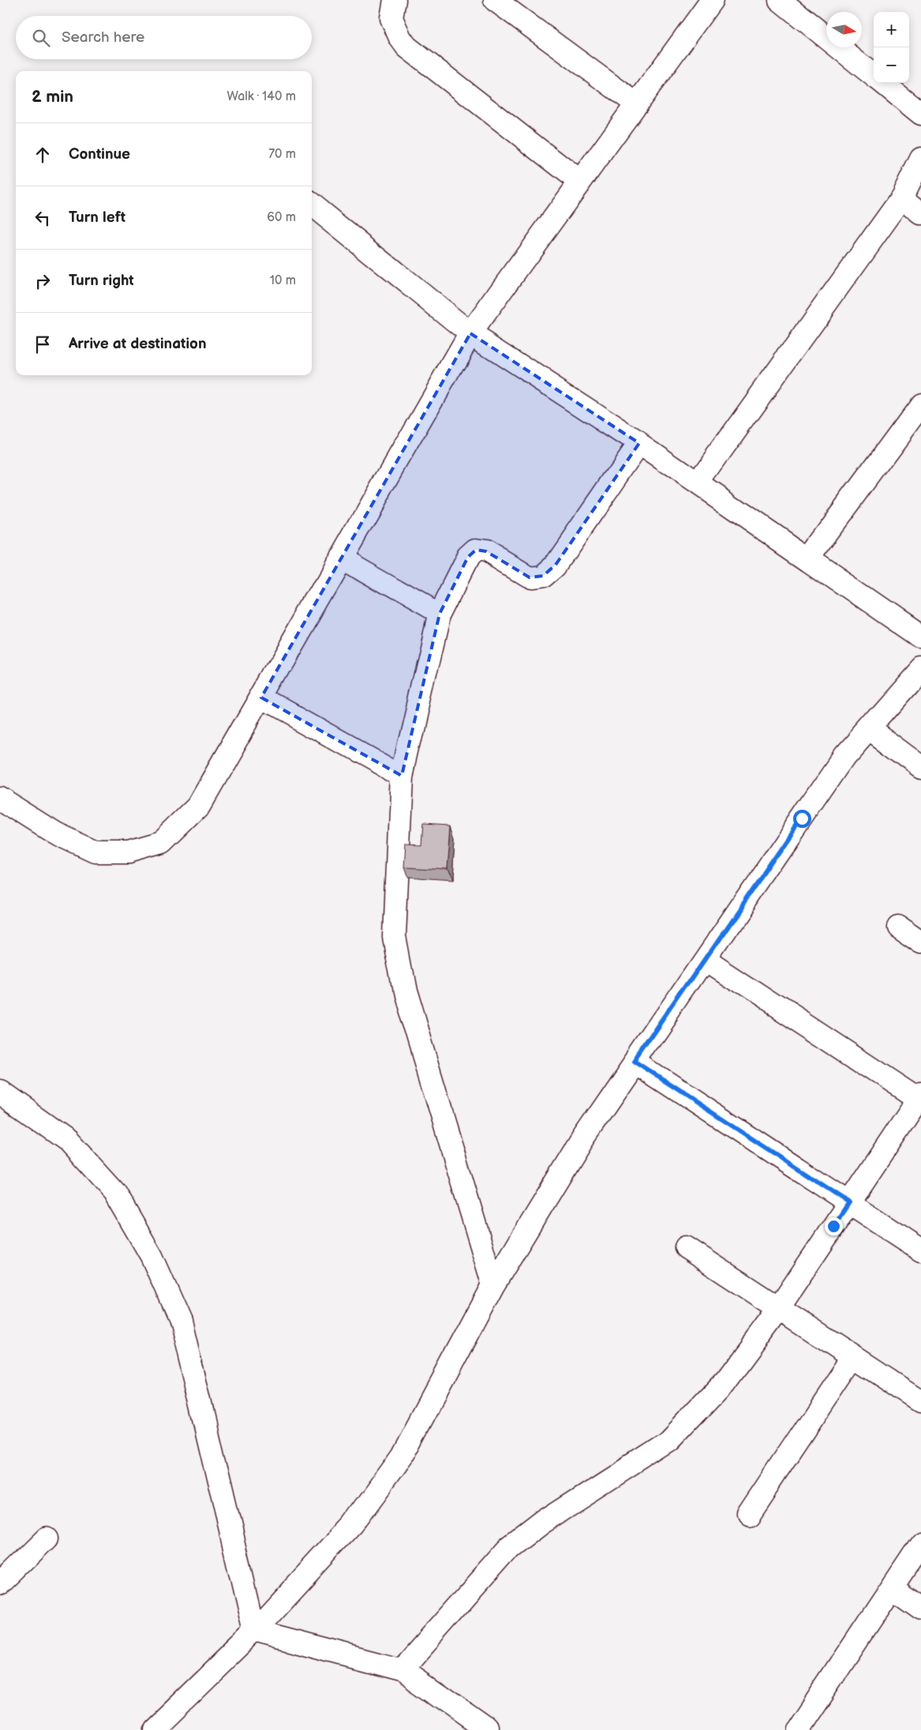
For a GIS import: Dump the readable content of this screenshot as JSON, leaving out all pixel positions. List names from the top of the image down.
{
  "north": "right",
  "page": {
    "map_buttons": ["+", "−"],
    "search": "Search here",
    "heading": ["2 min", "Walk · 140 m"],
    "list": [
      ["Continue", "70 m"],
      ["Turn left", "60 m"],
      ["Turn right", "10 m"],
      "Arrive at destination"
    ]
  }
}
